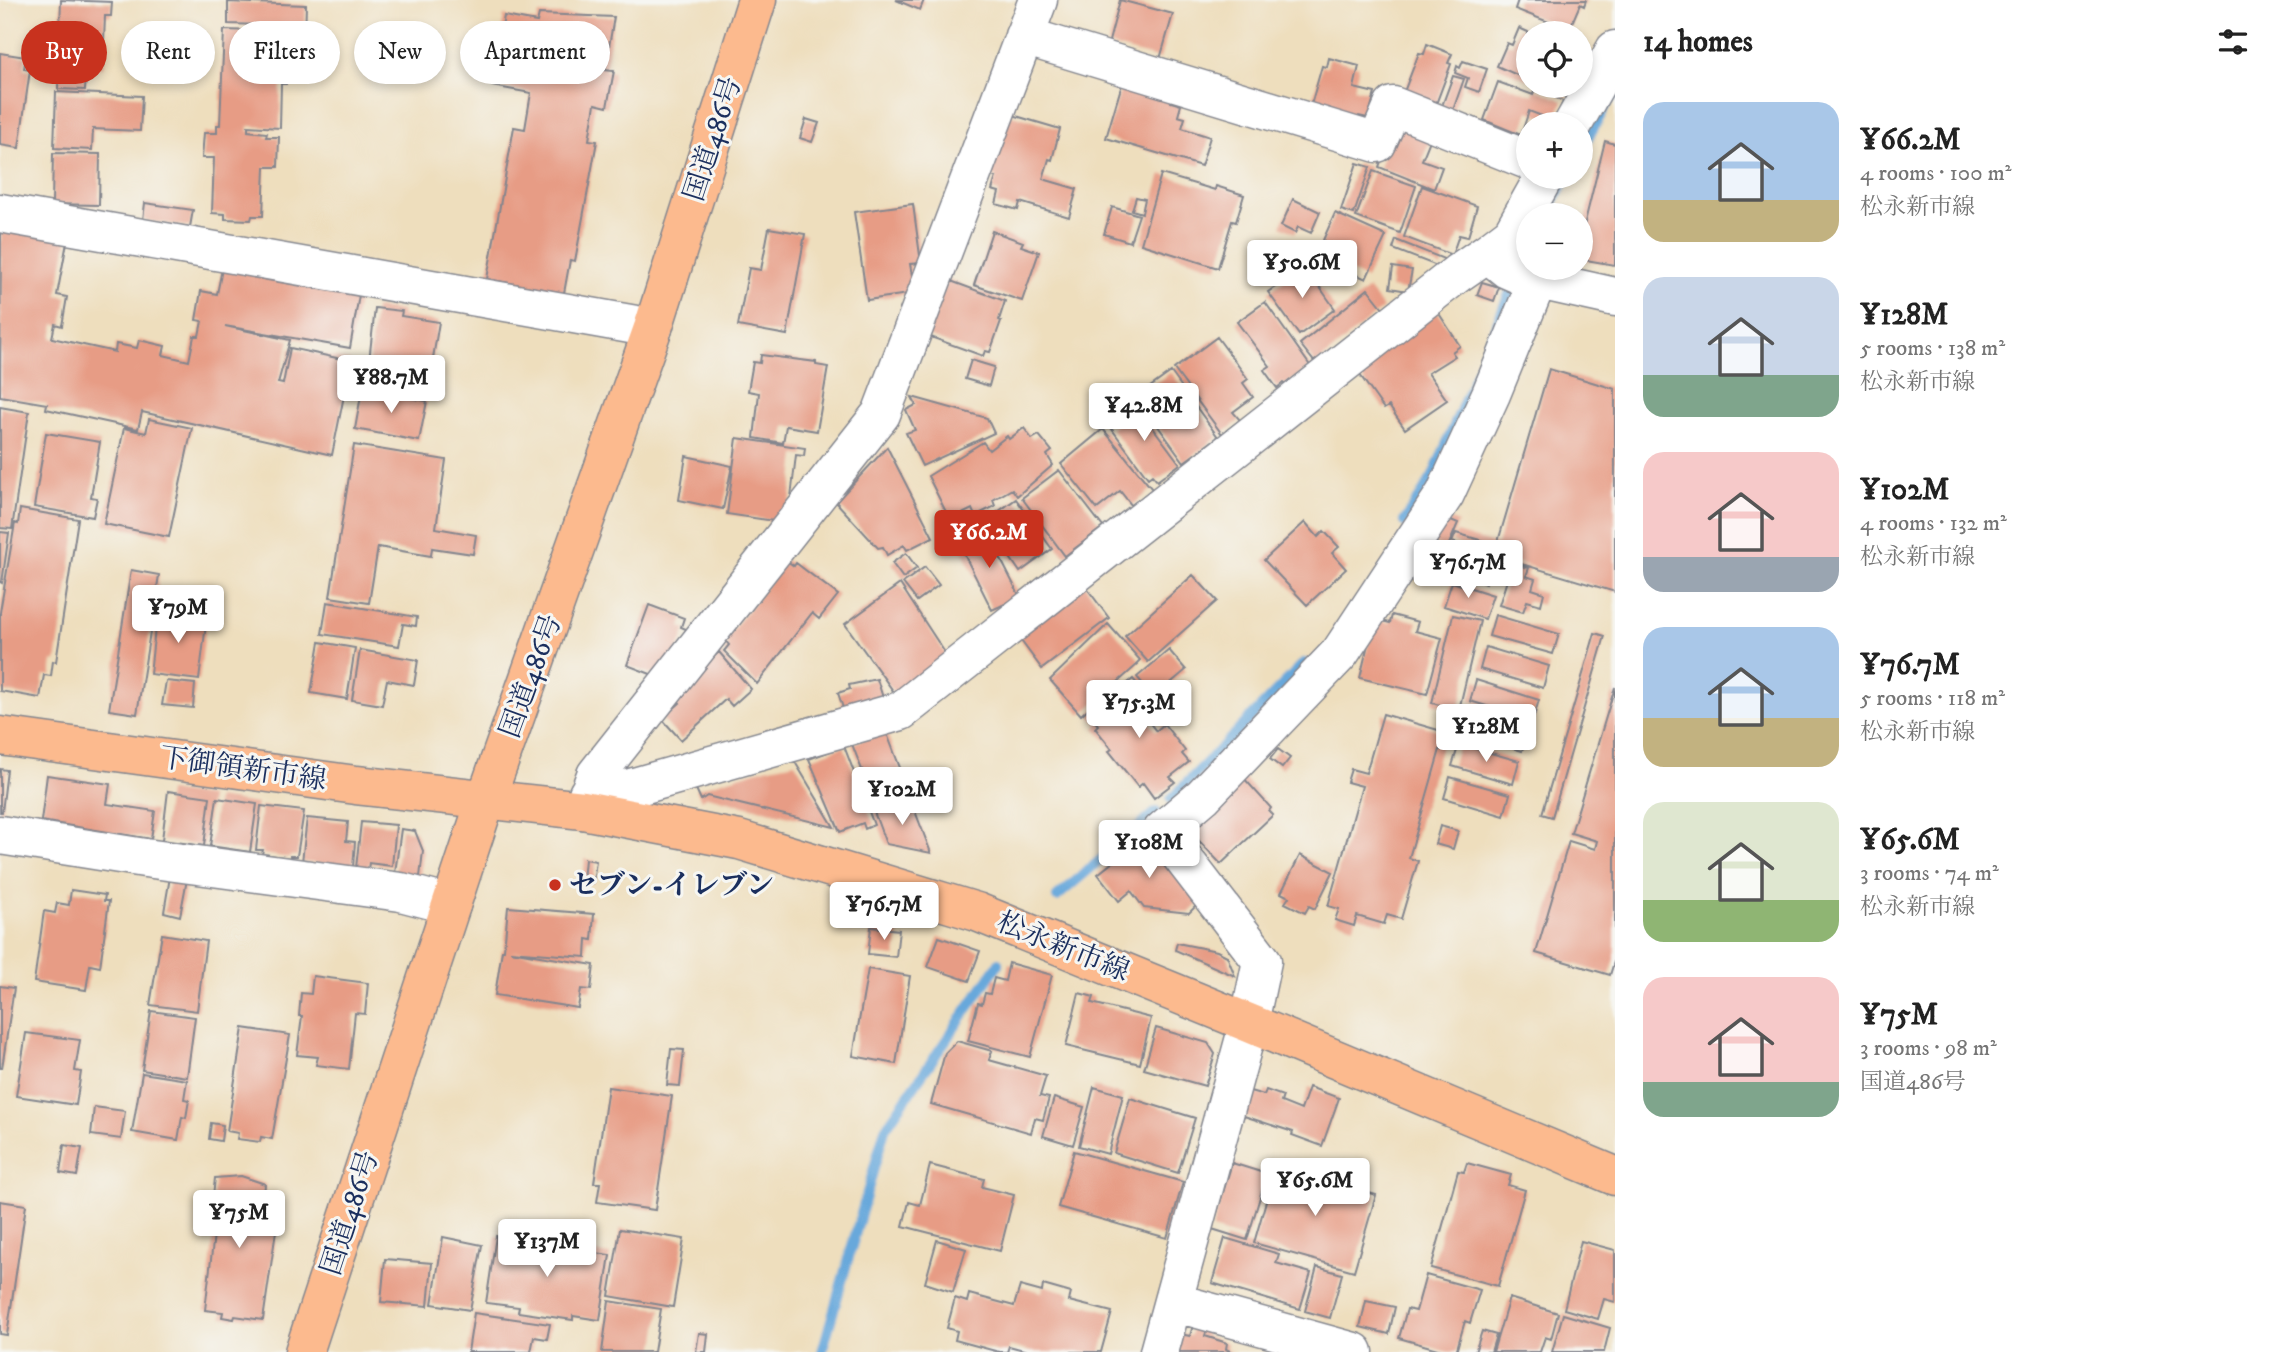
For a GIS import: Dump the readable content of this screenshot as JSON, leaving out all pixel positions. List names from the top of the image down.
{
  "streets": {
    "main road": ["国道486号", "下御領新市線", "松永新市線"]
  },
  "crossings": [
    ["国道486号", "下御領新市線"],
    ["国道486号", "松永新市線"],
    ["下御領新市線", "松永新市線"]
  ],
  "places": ["セブン-イレブン"],
  "page": {
    "heading": "14 homes",
    "map_buttons": ["+", "−"],
    "chip": [
      "Buy",
      "Rent",
      "Filters",
      "New",
      "Apartment"
    ],
    "list": [
      {
        "name": "¥66.2M",
        "note": "4 rooms · 100 m² · 松永新市線"
      },
      {
        "name": "¥128M",
        "note": "5 rooms · 138 m² · 松永新市線"
      },
      {
        "name": "¥102M",
        "note": "4 rooms · 132 m² · 松永新市線"
      },
      {
        "name": "¥76.7M",
        "note": "5 rooms · 118 m² · 松永新市線"
      },
      {
        "name": "¥65.6M",
        "note": "3 rooms · 74 m² · 松永新市線"
      },
      {
        "name": "¥75M",
        "note": "3 rooms · 98 m² · 国道486号"
      }
    ],
    "price": [
      "¥50.6M",
      "¥88.7M",
      "¥42.8M",
      "¥66.2M",
      "¥76.7M",
      "¥79M",
      "¥75.3M",
      "¥128M",
      "¥102M",
      "¥108M",
      "¥76.7M",
      "¥65.6M",
      "¥75M",
      "¥137M"
    ]
  }
}
